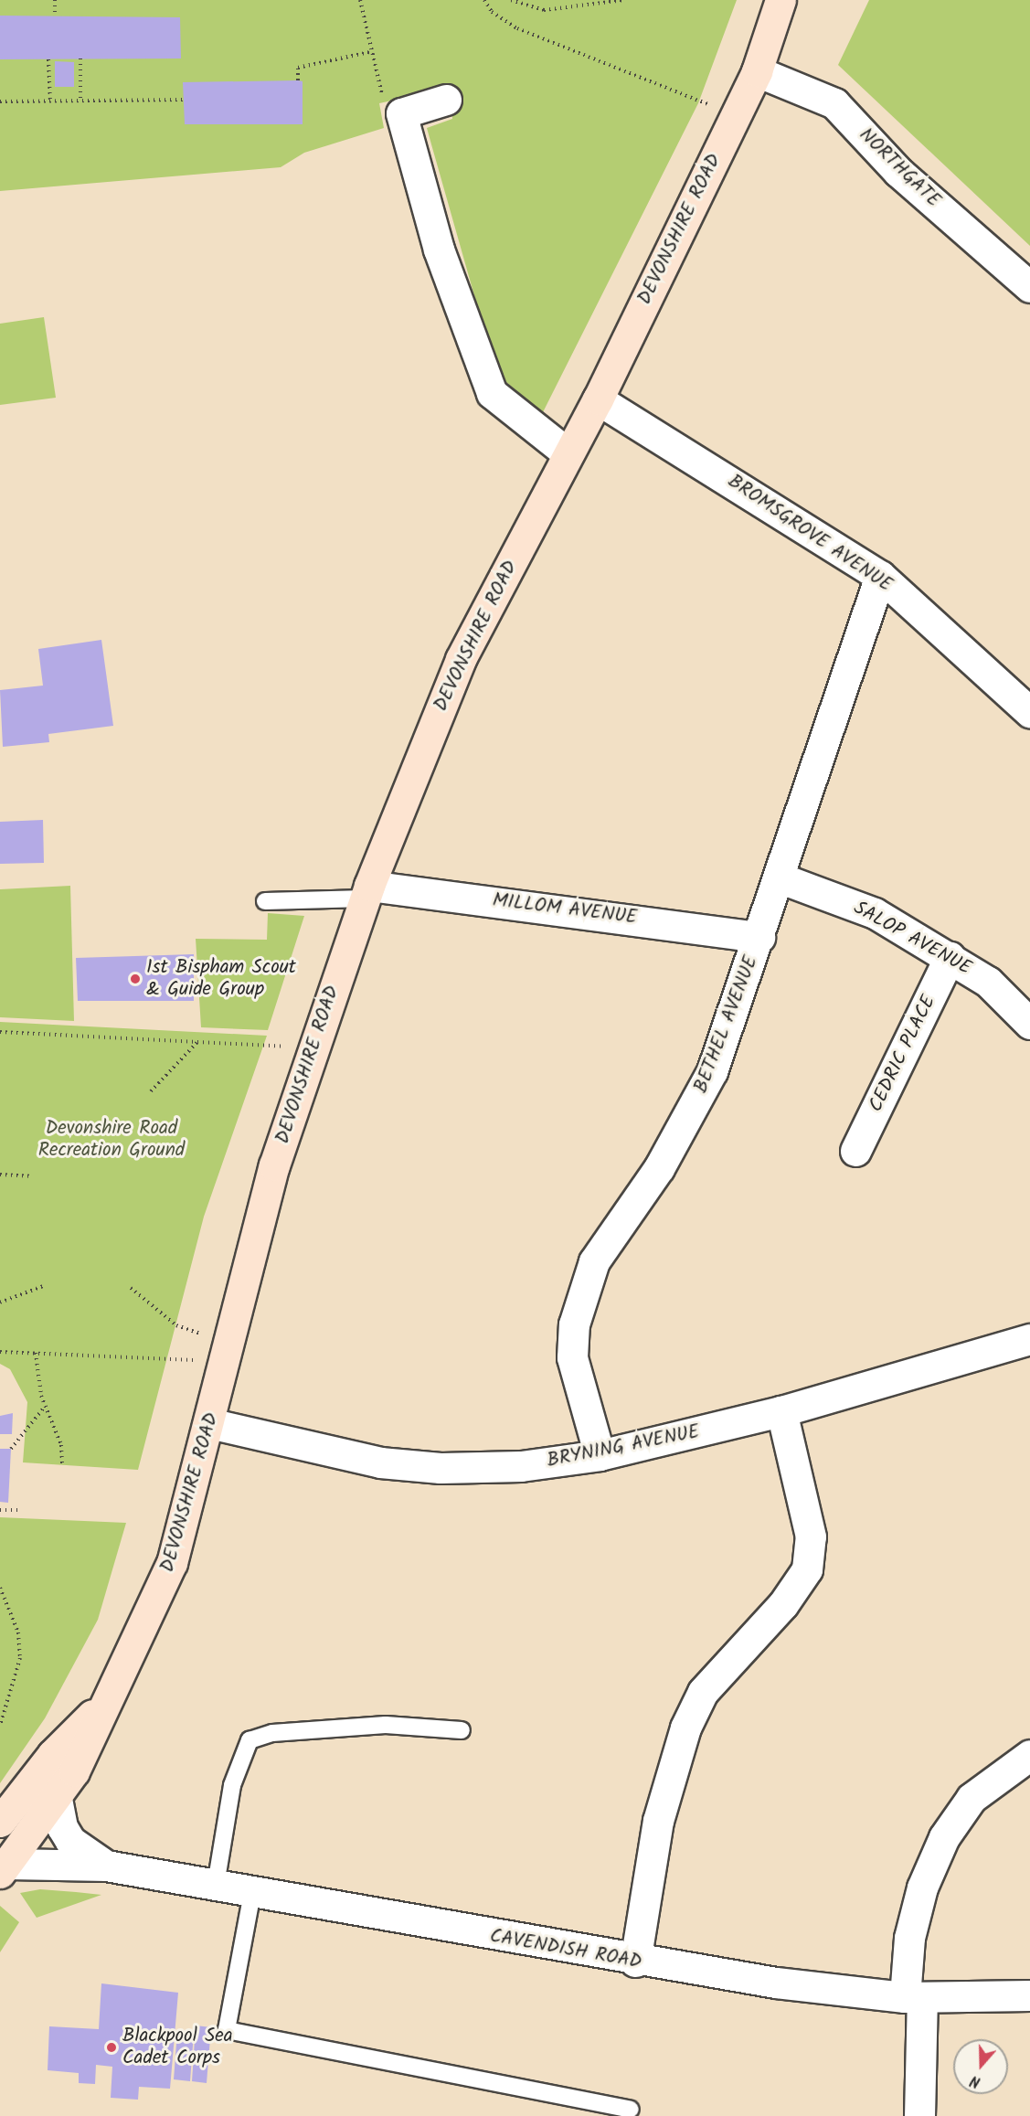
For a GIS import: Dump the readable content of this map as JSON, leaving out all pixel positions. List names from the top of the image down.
{
  "streets": {
    "main road": ["DEVONSHIRE ROAD"],
    "street": [
      "NORTHGATE",
      "BROMSGROVE AVENUE",
      "MILLOM AVENUE",
      "SALOP AVENUE",
      "BETHEL AVENUE",
      "CEDRIC PLACE",
      "BRYNING AVENUE",
      "CAVENDISH ROAD"
    ]
  },
  "crossings": [
    ["NORTHGATE", "DEVONSHIRE ROAD"],
    ["DEVONSHIRE ROAD", "BROMSGROVE AVENUE"],
    ["DEVONSHIRE ROAD", "MILLOM AVENUE"],
    ["DEVONSHIRE ROAD", "BRYNING AVENUE"],
    ["DEVONSHIRE ROAD", "CAVENDISH ROAD"],
    ["BROMSGROVE AVENUE", "BETHEL AVENUE"],
    ["MILLOM AVENUE", "BETHEL AVENUE"],
    ["SALOP AVENUE", "BETHEL AVENUE"],
    ["SALOP AVENUE", "CEDRIC PLACE"],
    ["BETHEL AVENUE", "BRYNING AVENUE"]
  ],
  "parks": ["Devonshire Road Recreation Ground"],
  "places": ["1st Bispham Scout & Guide Group", "Blackpool Sea Cadet Corps"],
  "north": "bottom"
}
